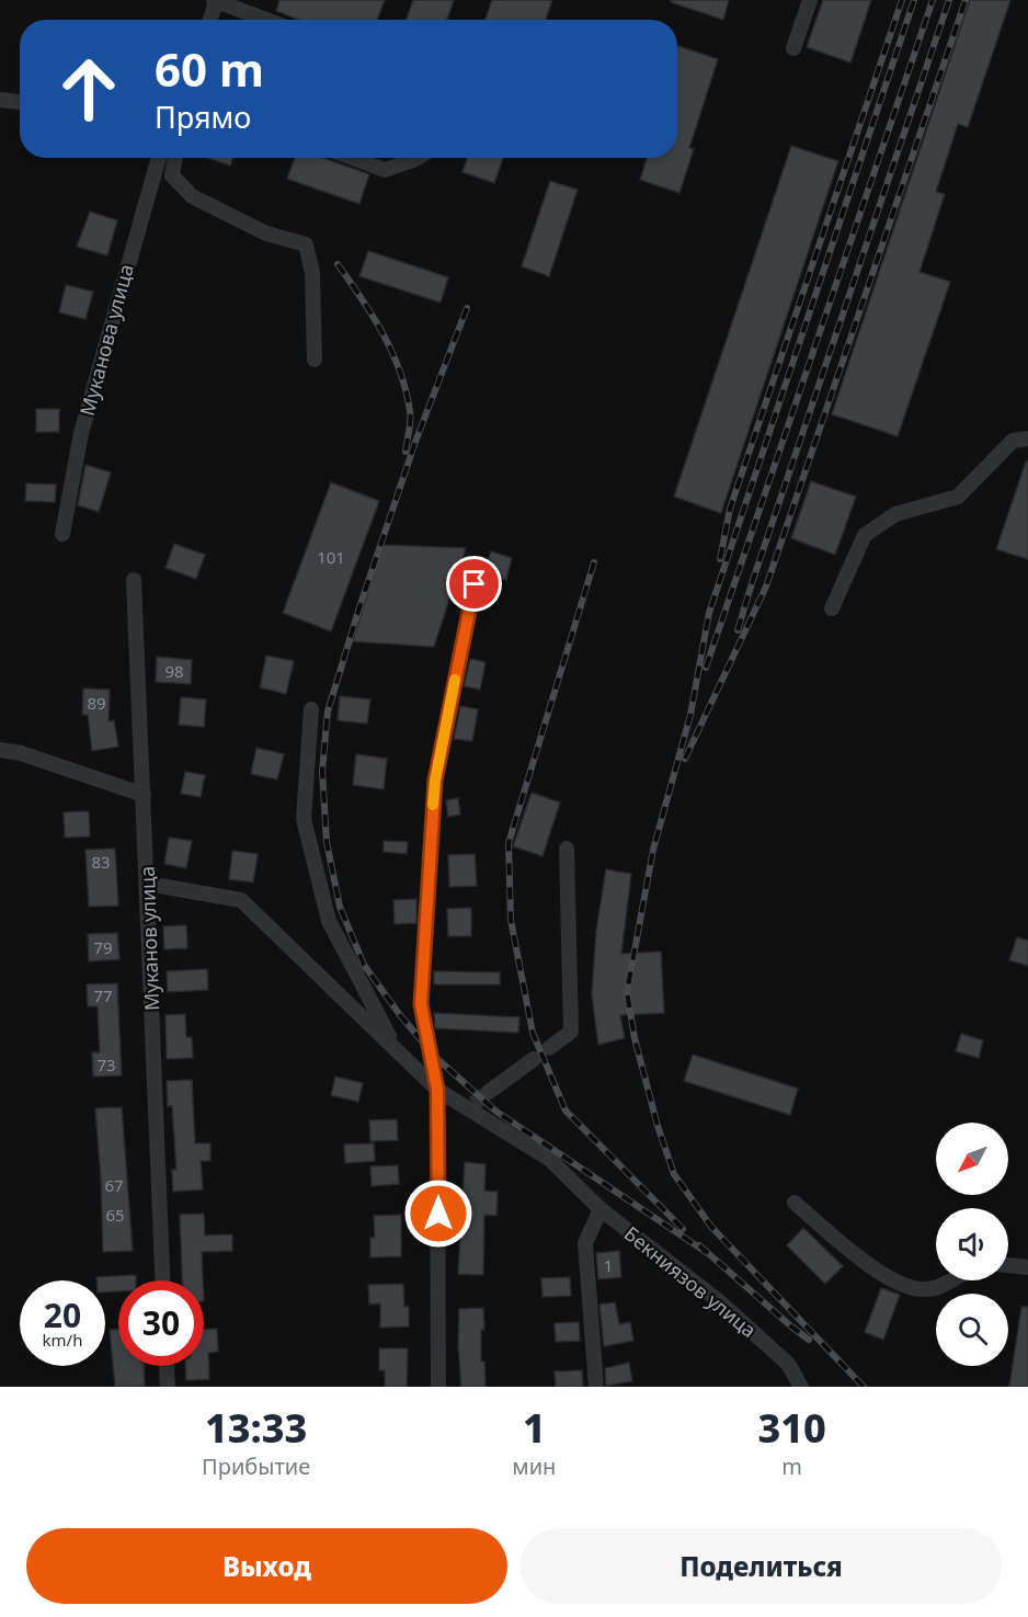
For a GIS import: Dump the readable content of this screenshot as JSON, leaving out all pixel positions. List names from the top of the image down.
{
  "streets": {
    "street": ["Муканова улица", "Муканов улица", "Бекниязов улица"]
  },
  "crossings": [
    ["Муканов улица", "Бекниязов улица"]
  ],
  "house_numbers": [
    "101",
    "98",
    "89",
    "83",
    "79",
    "77",
    "73",
    "67",
    "65",
    "1"
  ],
  "north": "bottom left",
  "page": {
    "turn": ["60 m", "Прямо"],
    "speed": "20 km/h",
    "limit": "30",
    "eta": [
      "13:33",
      "Прибытие",
      "1",
      "мин",
      "310",
      "m"
    ],
    "buttons": ["Выход", "Поделиться"]
  }
}
